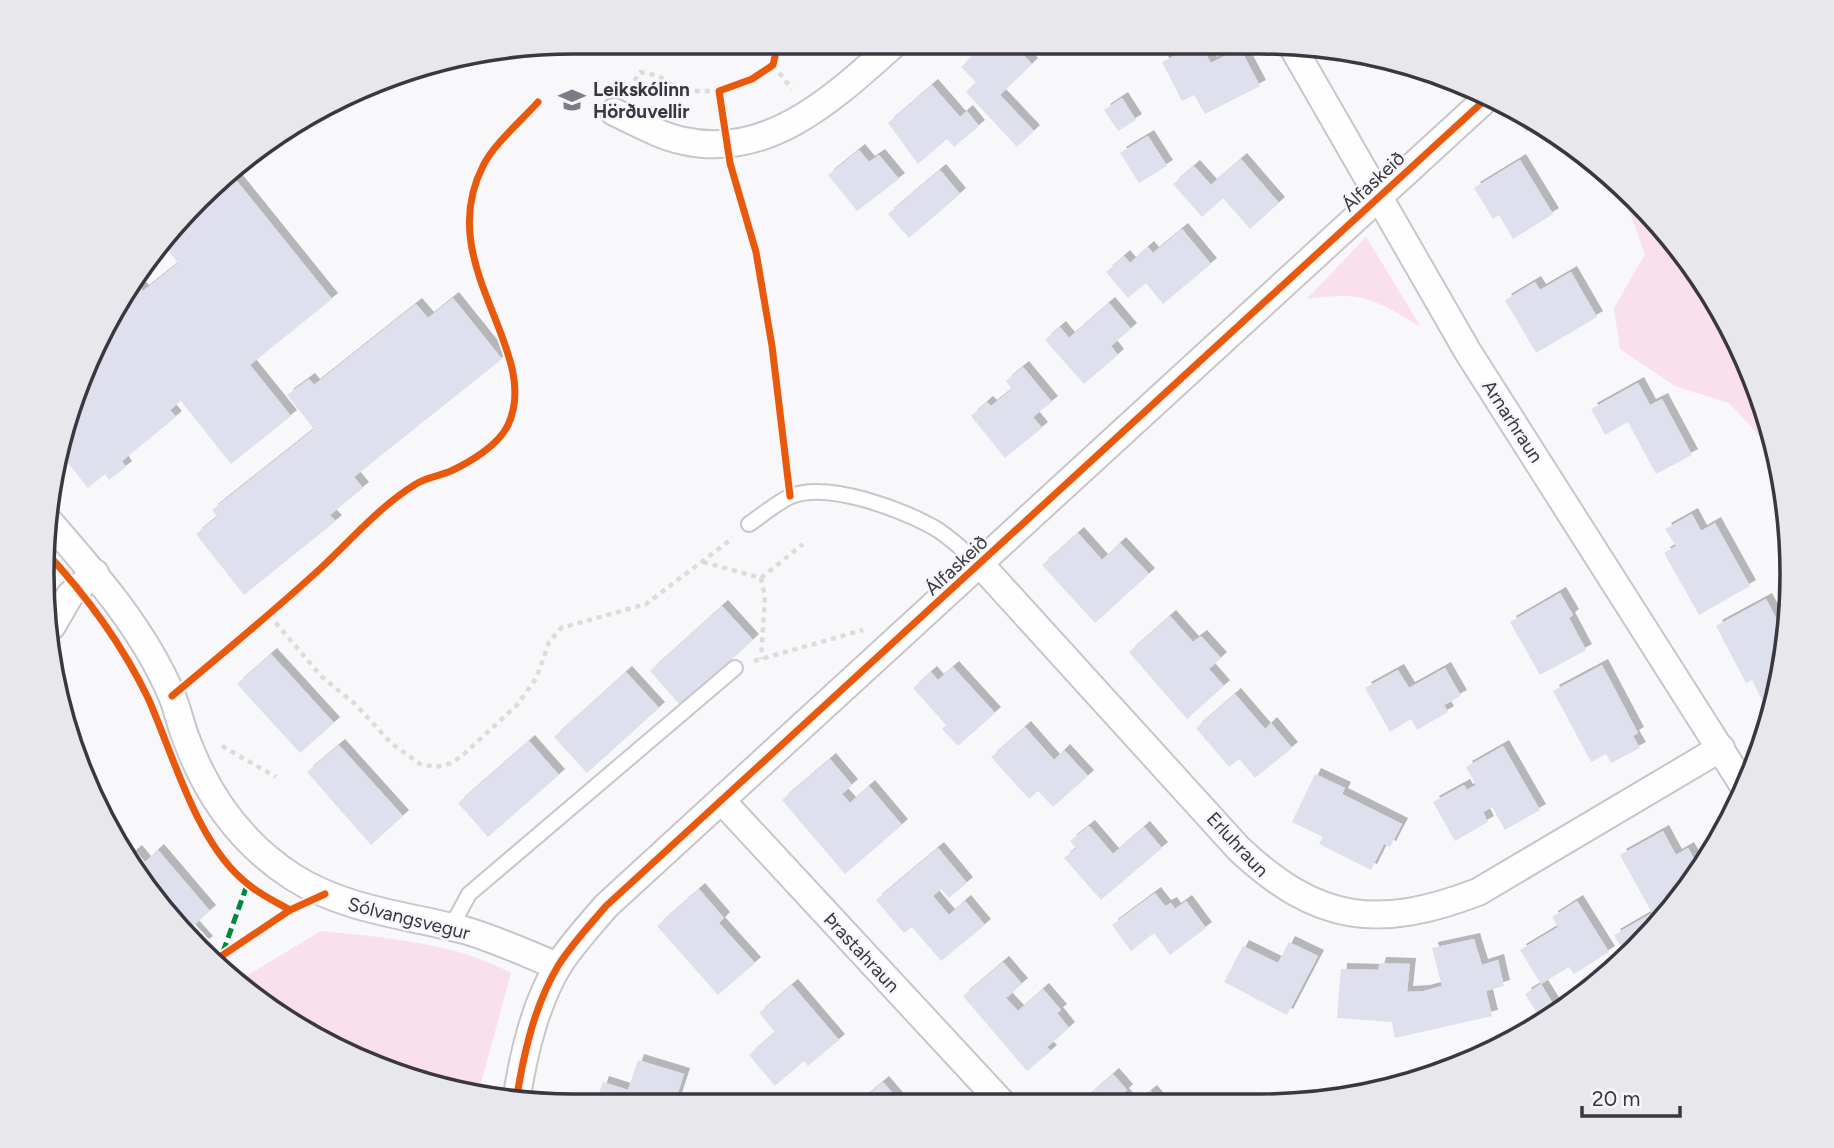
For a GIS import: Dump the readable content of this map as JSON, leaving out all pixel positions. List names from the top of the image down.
{
  "streets": {
    "street": [
      "Álfaskeið",
      "Arnarhraun",
      "Erluhraun",
      "Sólvangsvegur",
      "Þrastahraun"
    ]
  },
  "crossings": [
    ["Álfaskeið", "Arnarhraun"],
    ["Álfaskeið", "Erluhraun"],
    ["Álfaskeið", "Sólvangsvegur"],
    ["Álfaskeið", "Þrastahraun"],
    ["Arnarhraun", "Erluhraun"]
  ],
  "places": {
    "school or university": ["Leikskólinn Hörðuvellir"]
  },
  "scale_bar": "20 m"
}
